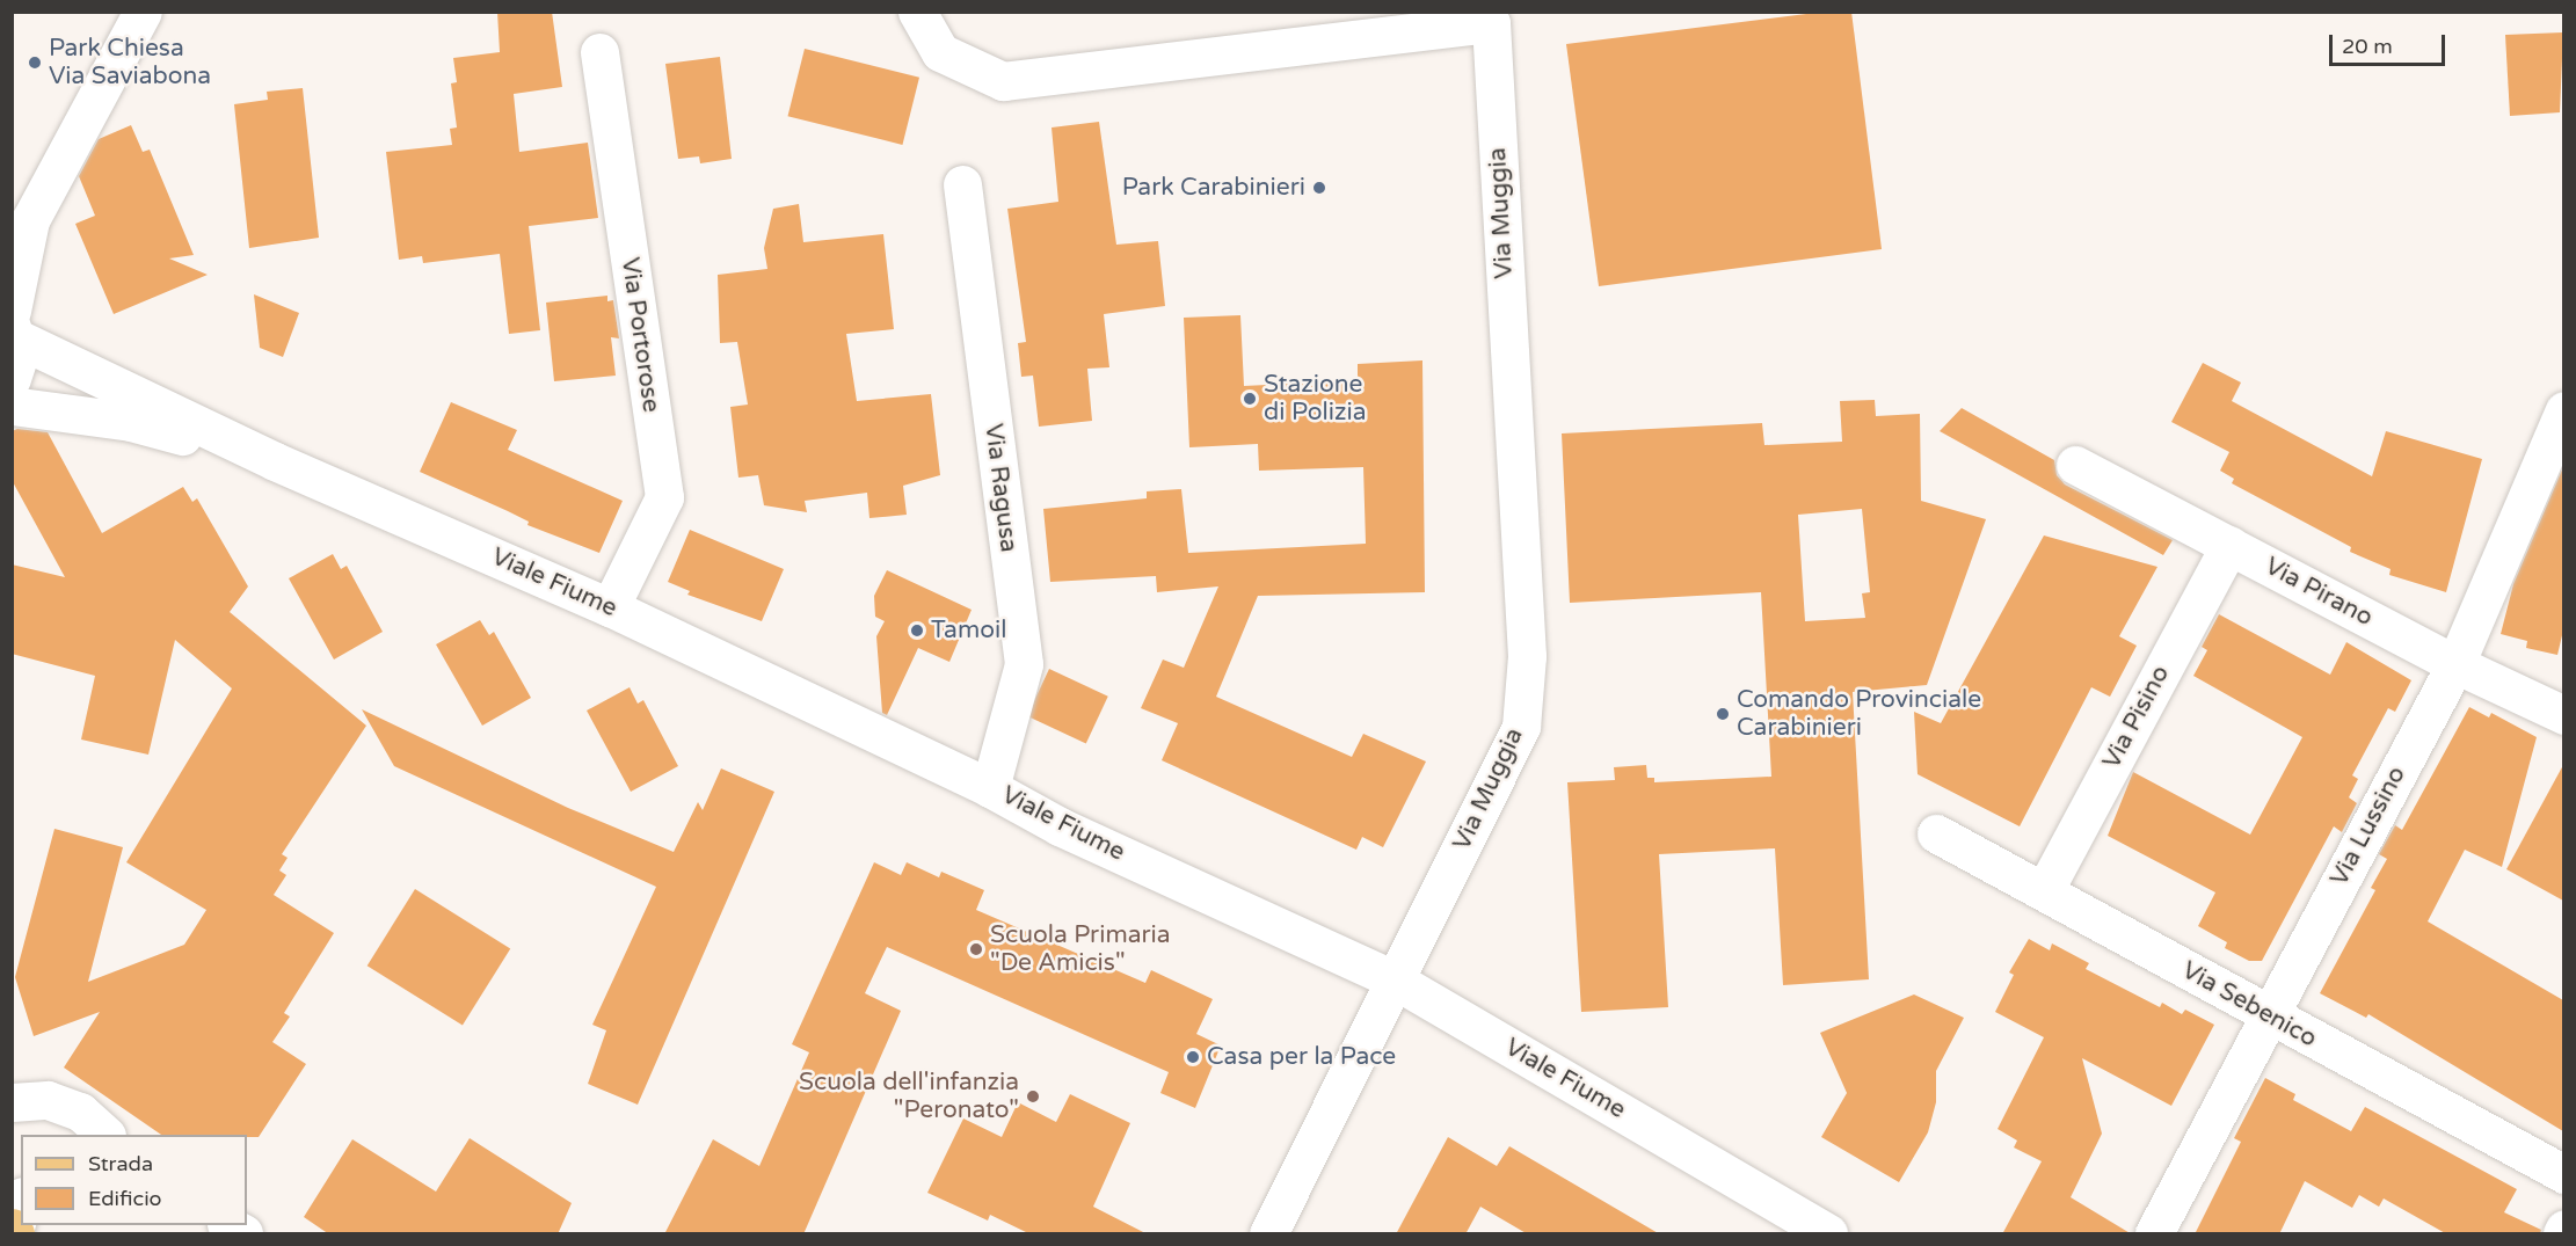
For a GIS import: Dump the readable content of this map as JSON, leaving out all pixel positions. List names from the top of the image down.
{
  "streets": {
    "street": [
      "Via Muggia",
      "Via Portorose",
      "Via Ragusa",
      "Viale Fiume",
      "Via Pirano",
      "Via Pisino",
      "Via Lussino",
      "Via Sebenico"
    ]
  },
  "crossings": [
    ["Via Muggia", "Viale Fiume"],
    ["Via Portorose", "Viale Fiume"],
    ["Via Ragusa", "Viale Fiume"],
    ["Via Pirano", "Via Pisino"],
    ["Via Pirano", "Via Lussino"],
    ["Via Pisino", "Via Sebenico"],
    ["Via Lussino", "Via Sebenico"]
  ],
  "places": [
    "Park Chiesa Via Saviabona",
    "Park Carabinieri",
    "Stazione di Polizia",
    "Tamoil",
    "Comando Provinciale Carabinieri",
    "Scuola Primaria \"De Amicis\"",
    "Casa per la Pace",
    "Scuola dell'infanzia \"Peronato\""
  ],
  "legend": ["Strada", "Edificio"],
  "scale_bar": "20 m"
}
